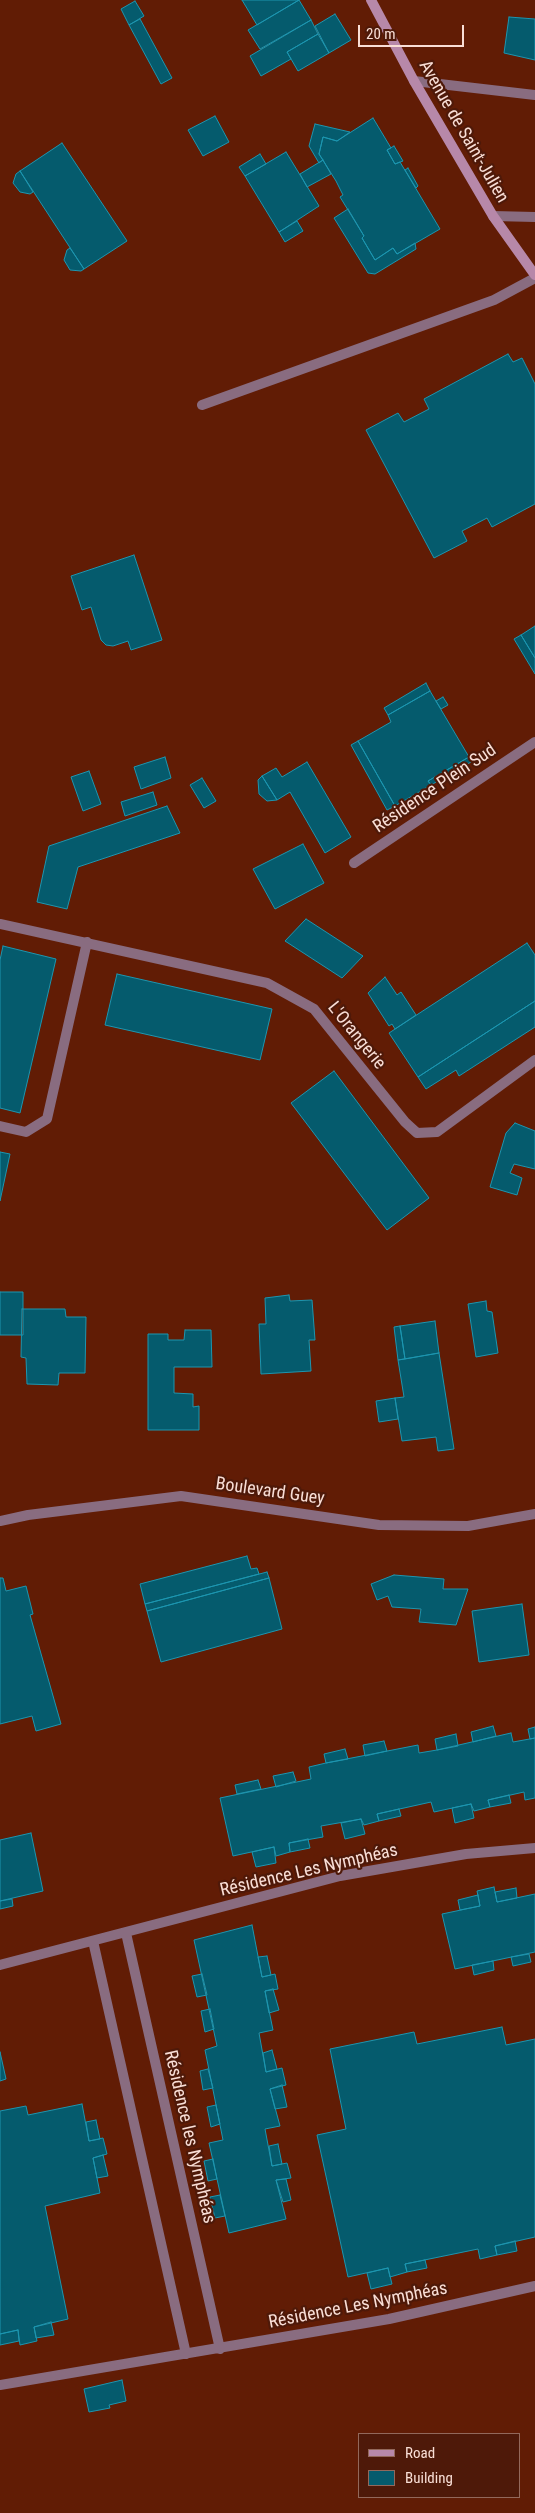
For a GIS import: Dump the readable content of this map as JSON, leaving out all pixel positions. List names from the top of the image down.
{
  "streets": {
    "main road": ["Avenue de Saint-Julien"],
    "street": [
      "Résidence Plein Sud",
      "L'Orangerie",
      "Boulevard Guey",
      "Résidence Les Nymphéas",
      "Résidence les Nymphéas"
    ]
  },
  "crossings": [
    ["Résidence Les Nymphéas", "Résidence les Nymphéas"]
  ],
  "legend": ["Road", "Building"],
  "scale_bar": "20 m"
}
